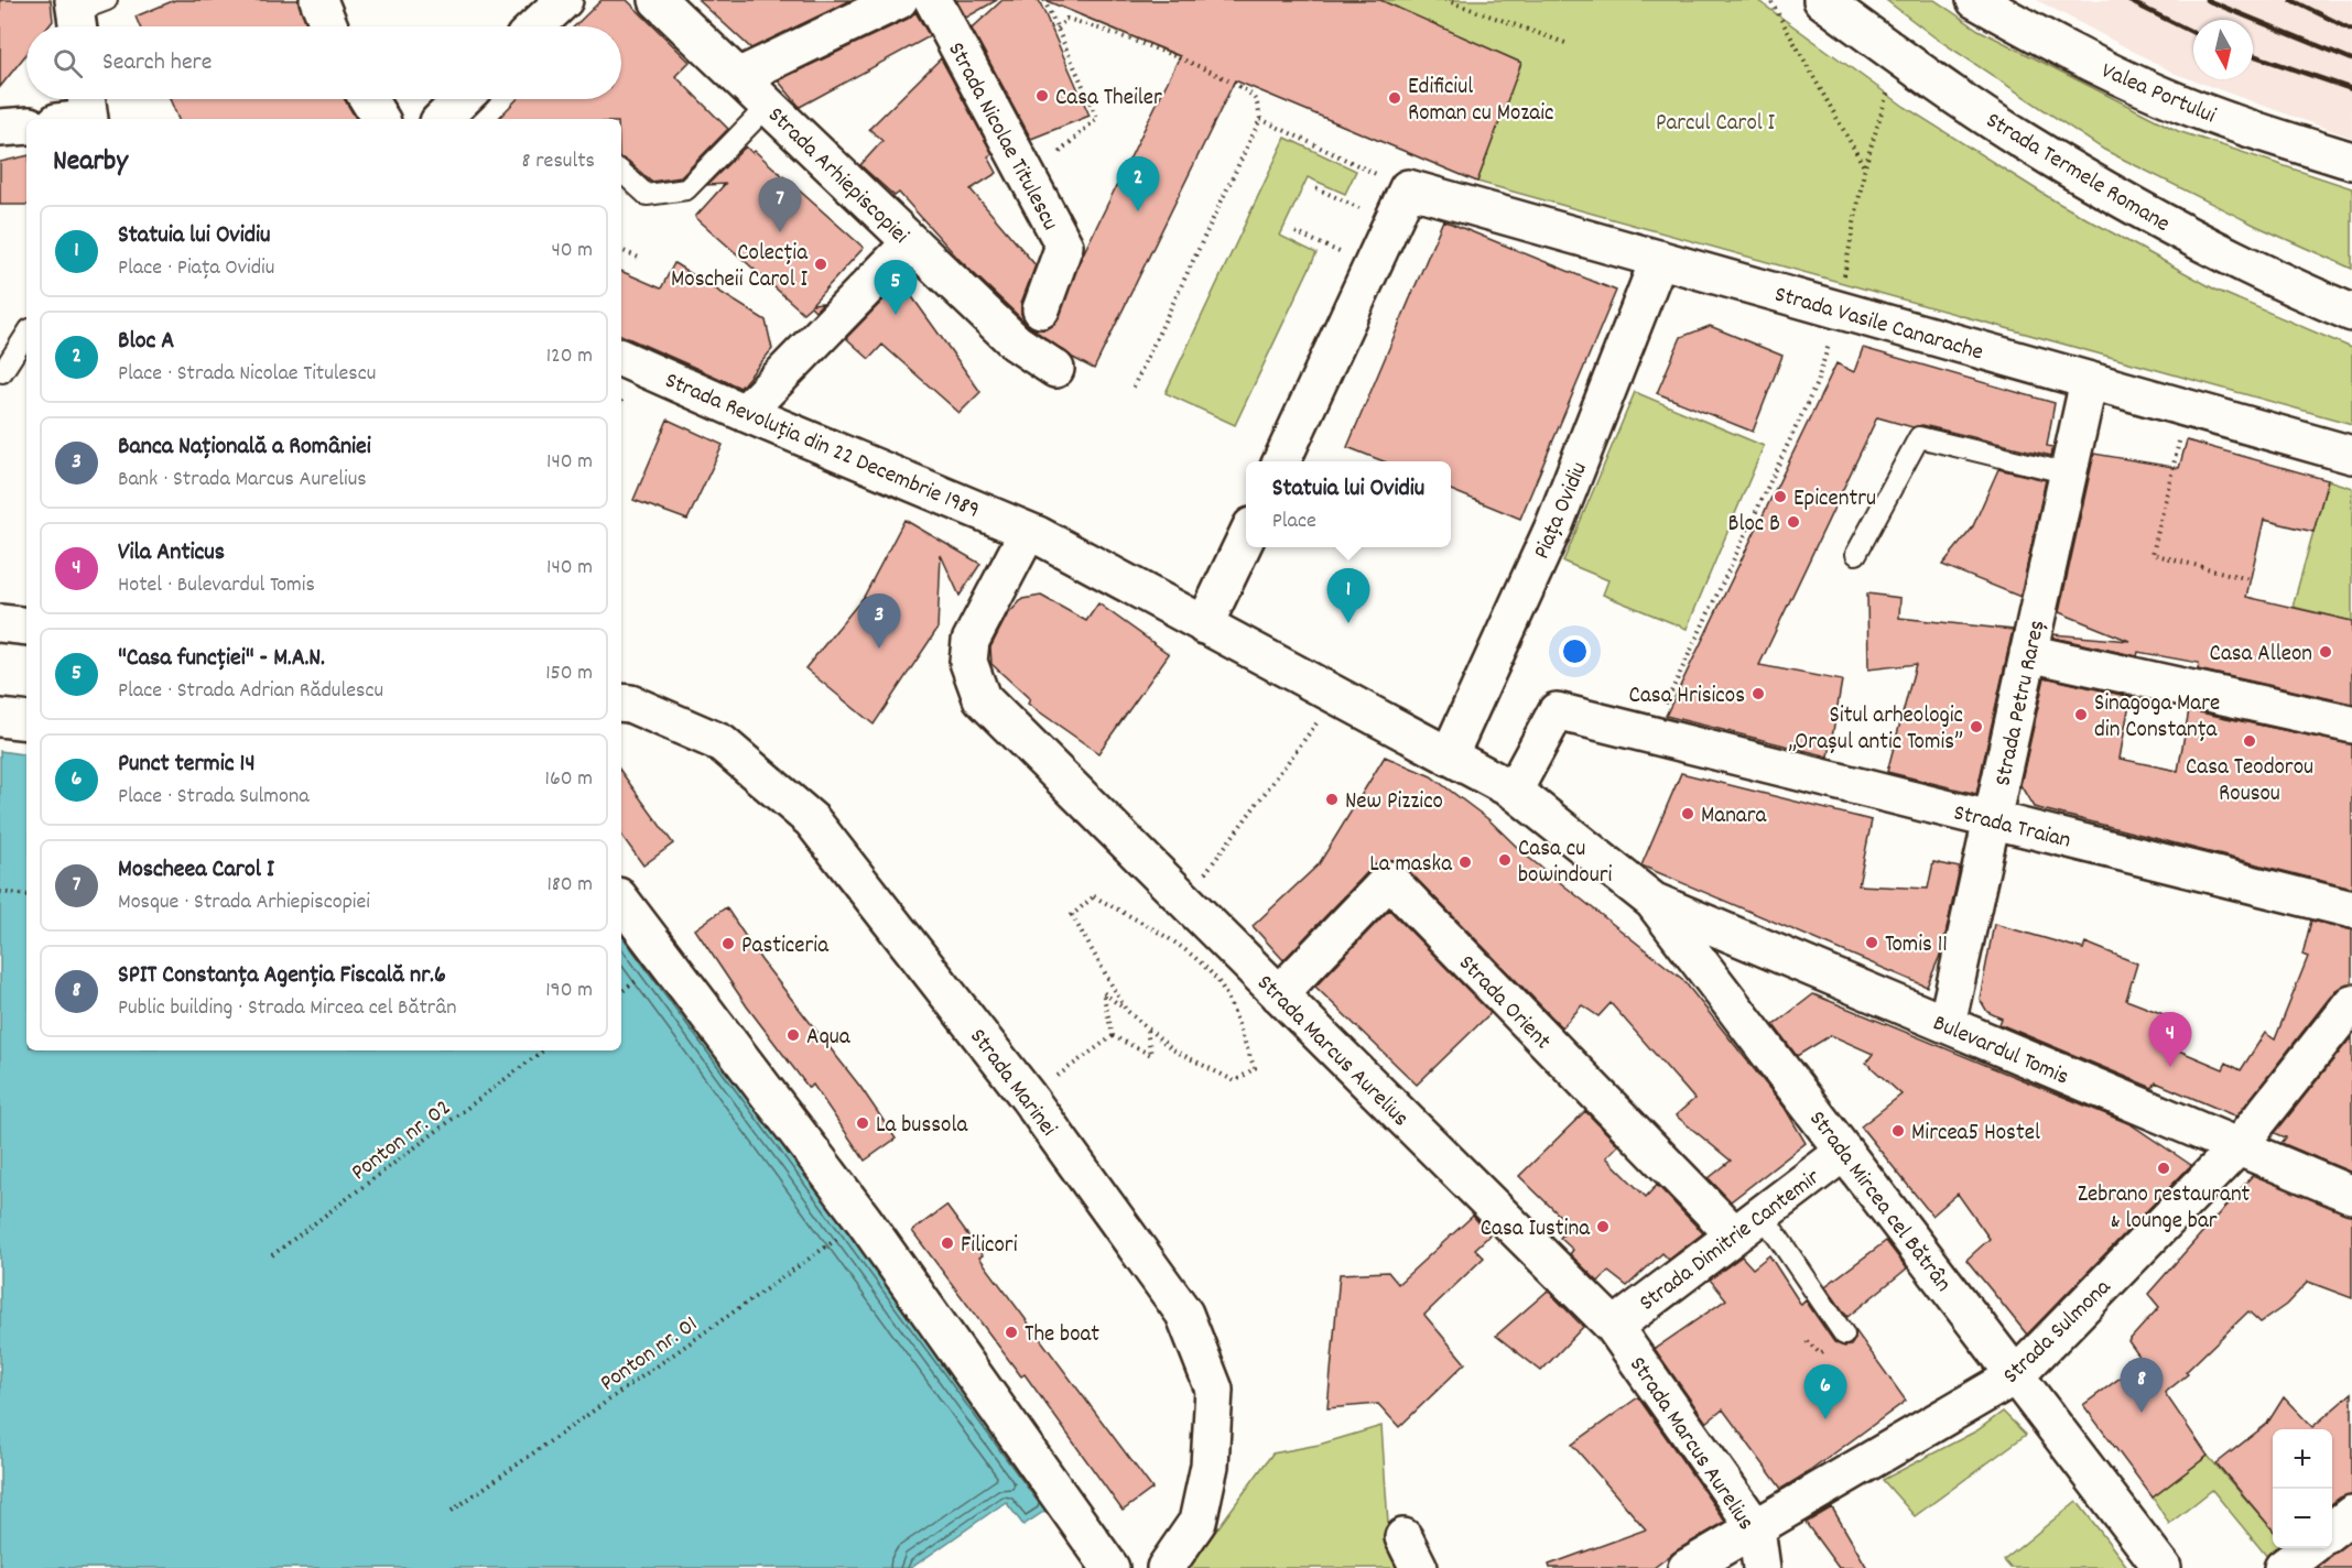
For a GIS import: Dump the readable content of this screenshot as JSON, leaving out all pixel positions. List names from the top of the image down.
{
  "streets": {
    "street": [
      "Valea Portului",
      "Strada Nicolae Titulescu",
      "Strada Termele Romane",
      "Strada Arhiepiscopiei",
      "Strada Vasile Canarache",
      "Strada Revoluția din 22 Decembrie 1989",
      "Piața Ovidiu",
      "Strada Petru Rareș",
      "Strada Traian",
      "Strada Orient",
      "Bulevardul Tomis",
      "Strada Marcus Aurelius",
      "Strada Marinei",
      "Strada Mircea cel Bătrân",
      "Strada Dimitrie Cantemir",
      "Strada Sulmona"
    ],
    "path": ["Ponton nr. 02", "Ponton nr. 01"]
  },
  "crossings": [
    ["Strada Vasile Canarache", "Piața Ovidiu"],
    ["Strada Vasile Canarache", "Strada Petru Rareș"],
    ["Strada Revoluția din 22 Decembrie 1989", "Strada Marcus Aurelius"],
    ["Strada Revoluția din 22 Decembrie 1989", "Strada Mircea cel Bătrân"],
    ["Piața Ovidiu", "Strada Mircea cel Bătrân"],
    ["Strada Petru Rareș", "Strada Traian"],
    ["Strada Petru Rareș", "Bulevardul Tomis"],
    ["Strada Traian", "Strada Mircea cel Bătrân"],
    ["Strada Orient", "Strada Marcus Aurelius"],
    ["Strada Orient", "Strada Dimitrie Cantemir"],
    ["Bulevardul Tomis", "Strada Mircea cel Bătrân"],
    ["Bulevardul Tomis", "Strada Sulmona"],
    ["Strada Marcus Aurelius", "Strada Dimitrie Cantemir"],
    ["Strada Marcus Aurelius", "Strada Sulmona"],
    ["Strada Mircea cel Bătrân", "Strada Dimitrie Cantemir"],
    ["Strada Mircea cel Bătrân", "Strada Sulmona"]
  ],
  "parks": ["Parcul Carol I"],
  "places": [
    "Casa Theiler",
    "Edificiul Roman cu Mozaic",
    "Colecția Moscheii Carol I",
    "Epicentru",
    "Bloc B",
    "Casa Alleon",
    "Casa Hrisicos",
    "Sinagoga Mare din Constanța",
    "Situl arheologic „Orașul antic Tomis”",
    "Casa Teodorou Rousou",
    "New Pizzico",
    "Manara",
    "Casa cu bowindouri",
    "La maska",
    "Tomis 11",
    "Pasticeria",
    "Aqua",
    "La bussola",
    "Mircea5 Hostel",
    "Zebrano restaurant & lounge bar",
    "Casa Iustina",
    "Filicori",
    "The boat"
  ],
  "north": "bottom",
  "page": {
    "search": "Search here",
    "heading": ["Nearby", "8 results"],
    "pins": [
      "2",
      "7",
      "5",
      "1",
      "3",
      "4",
      "8",
      "6"
    ],
    "list": [
      {
        "mark": "1",
        "name": "Statuia lui Ovidiu",
        "note": "Place · Piața Ovidiu",
        "value": "40 m"
      },
      {
        "mark": "2",
        "name": "Bloc A",
        "note": "Place · Strada Nicolae Titulescu",
        "value": "120 m"
      },
      {
        "mark": "3",
        "name": "Banca Națională a României",
        "note": "Bank · Strada Marcus Aurelius",
        "value": "140 m"
      },
      {
        "mark": "4",
        "name": "Vila Anticus",
        "note": "Hotel · Bulevardul Tomis",
        "value": "140 m"
      },
      {
        "mark": "5",
        "name": "\"Casa funcției\" - M.A.N.",
        "note": "Place · Strada Adrian Rădulescu",
        "value": "150 m"
      },
      {
        "mark": "6",
        "name": "Punct termic 14",
        "note": "Place · Strada Sulmona",
        "value": "160 m"
      },
      {
        "mark": "7",
        "name": "Moscheea Carol I",
        "note": "Mosque · Strada Arhiepiscopiei",
        "value": "180 m"
      },
      {
        "mark": "8",
        "name": "SPIT Constanța Agenția Fiscală nr.6",
        "note": "Public building · Strada Mircea cel Bătrân",
        "value": "190 m"
      }
    ],
    "popup": ["Statuia lui Ovidiu", "Place"],
    "map_buttons": ["+", "−"]
  }
}
